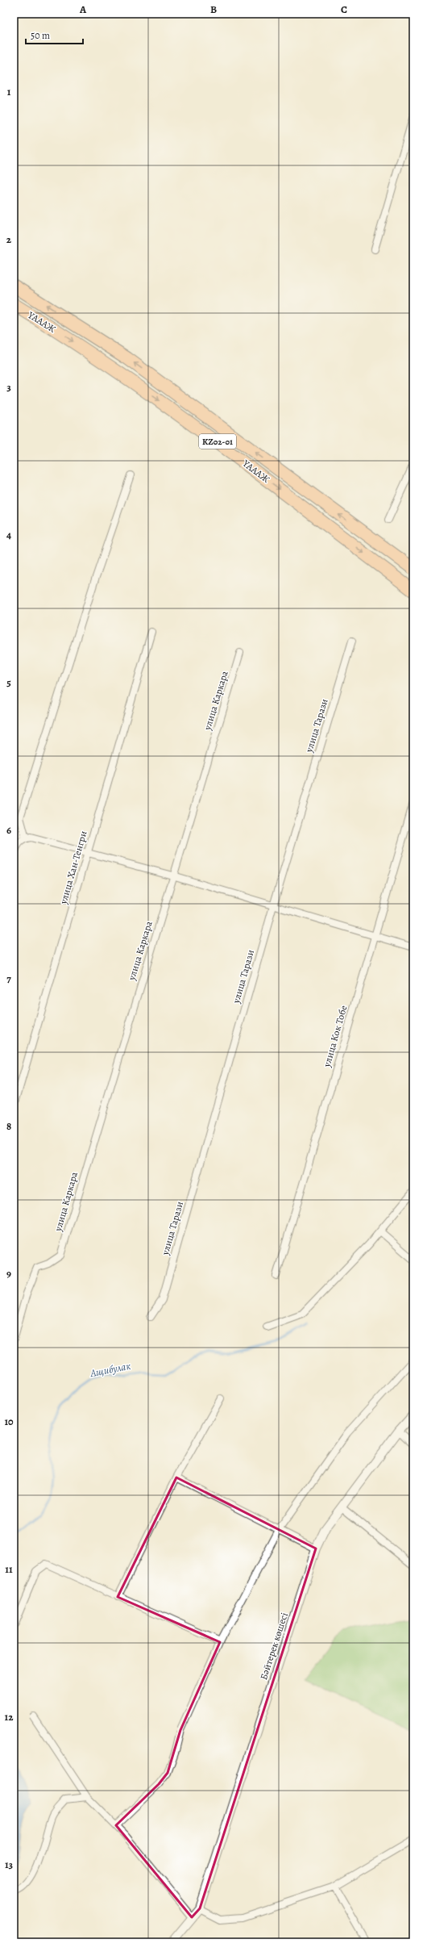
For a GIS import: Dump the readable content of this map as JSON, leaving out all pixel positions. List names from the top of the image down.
{
  "streets": {
    "highway": ["ҮАААЖ", "KZ02-01"],
    "street": [
      "улица Каркара",
      "улица Тарази",
      "улица Хан-Тенгри",
      "улица Кок Тобе",
      "Бәйтерек көшесі"
    ]
  },
  "water": ["Ащибулак"],
  "scale_bar": "50 m",
  "grid": {
    "columns": ["A", "B", "C"],
    "rows": [
      "1",
      "2",
      "3",
      "4",
      "5",
      "6",
      "7",
      "8",
      "9",
      "10",
      "11",
      "12",
      "13"
    ]
  }
}
